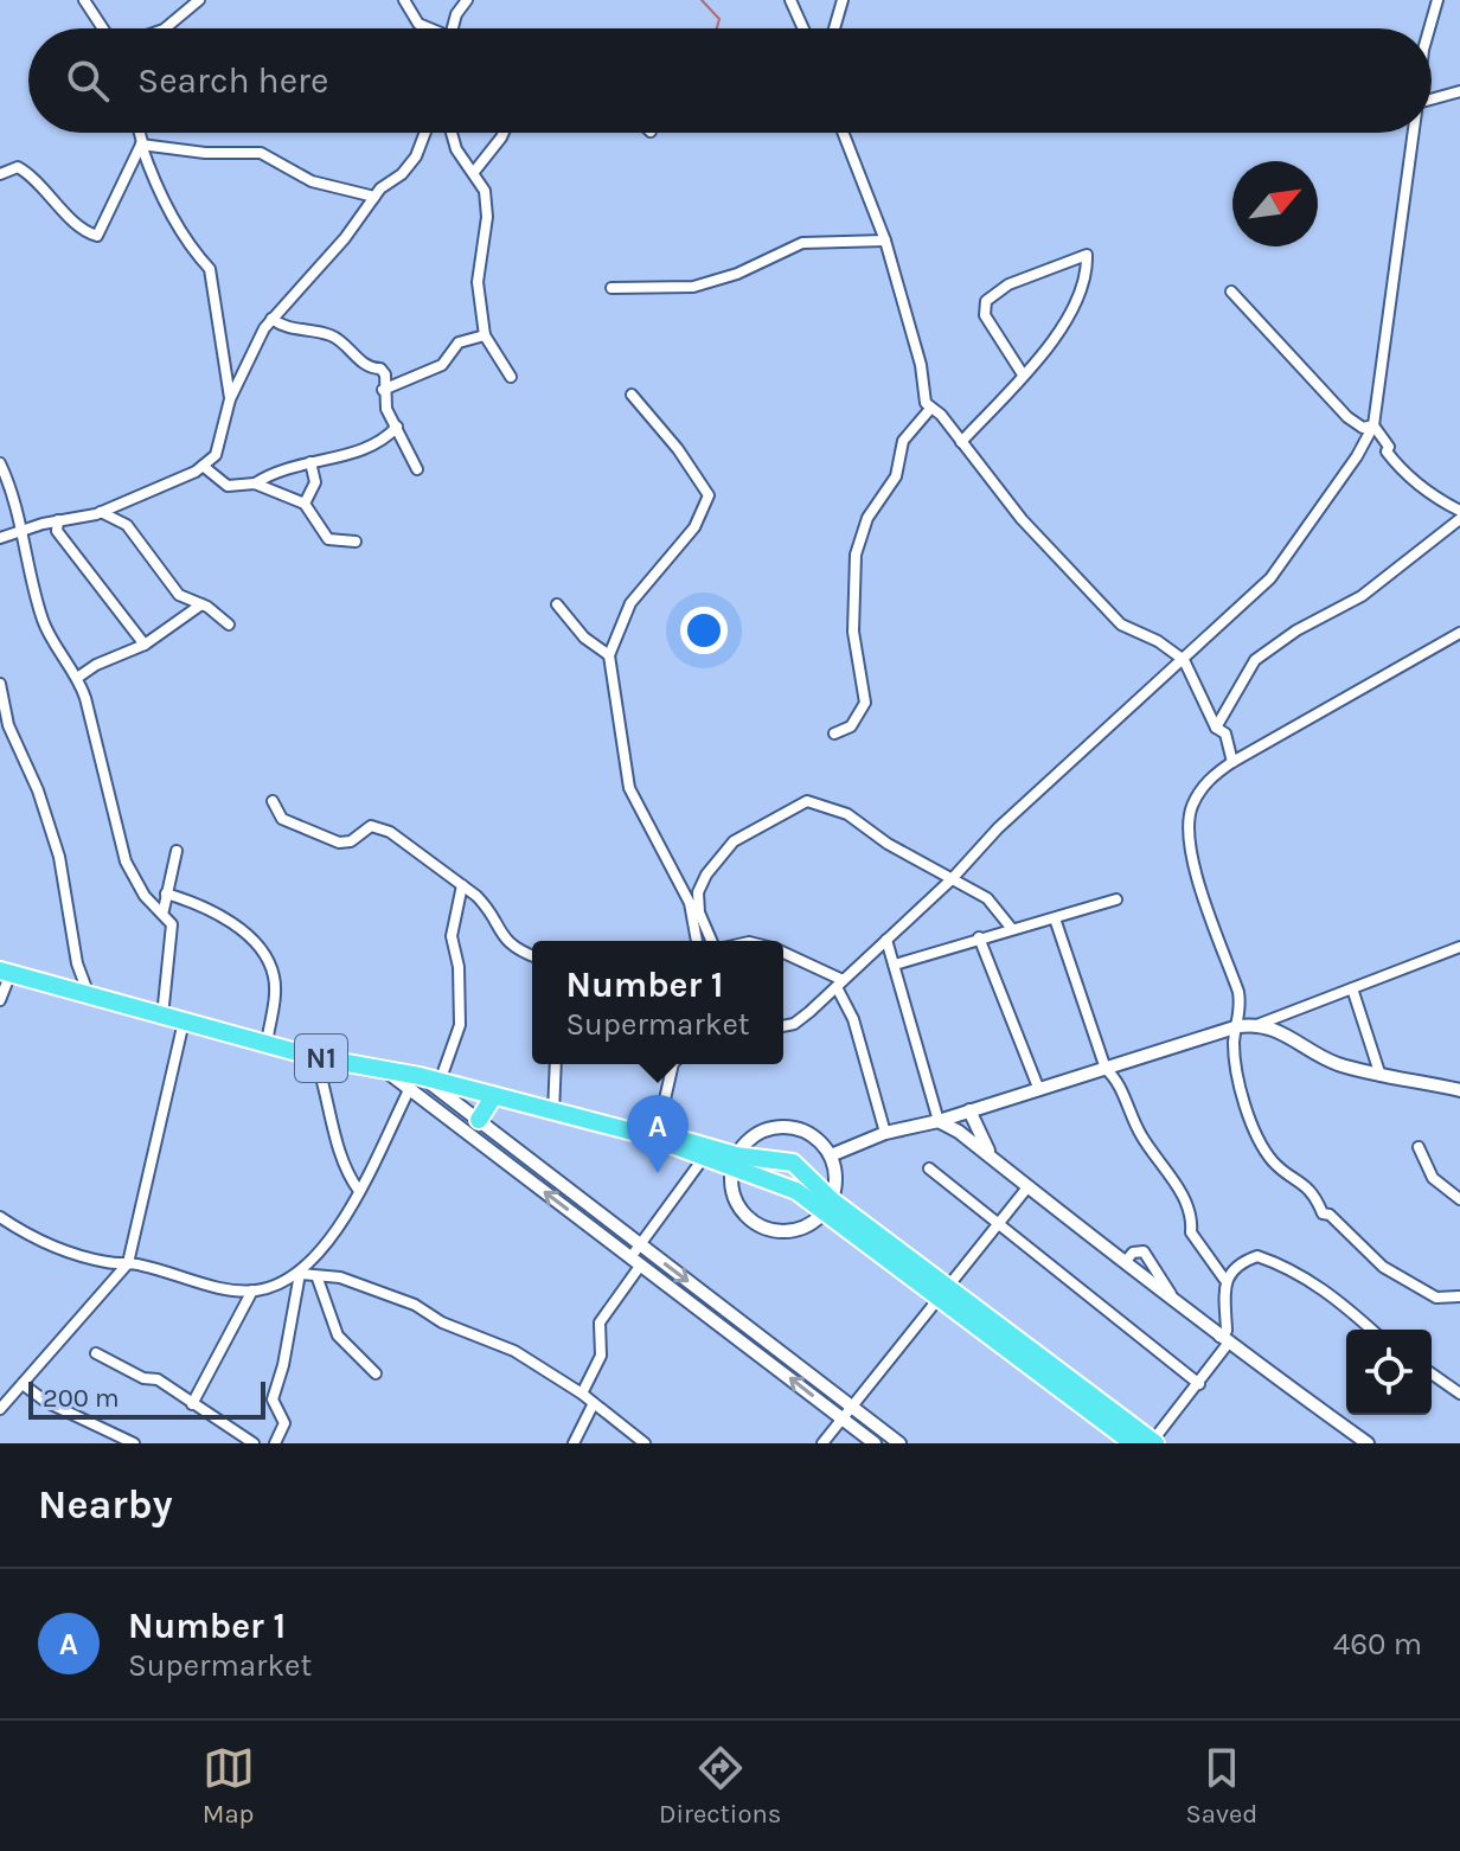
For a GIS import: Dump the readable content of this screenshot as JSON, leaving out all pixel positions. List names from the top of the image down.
{
  "streets": {
    "highway": ["N1"]
  },
  "scale_bar": "200 m",
  "north": "top right",
  "page": {
    "search": "Search here",
    "popup": ["Number 1", "Supermarket"],
    "pins": "A",
    "scale": "200 m",
    "heading": "Nearby",
    "list": [
      {
        "mark": "A",
        "name": "Number 1",
        "note": "Supermarket",
        "value": "460 m"
      }
    ],
    "nav": ["Map", "Directions", "Saved"]
  }
}
